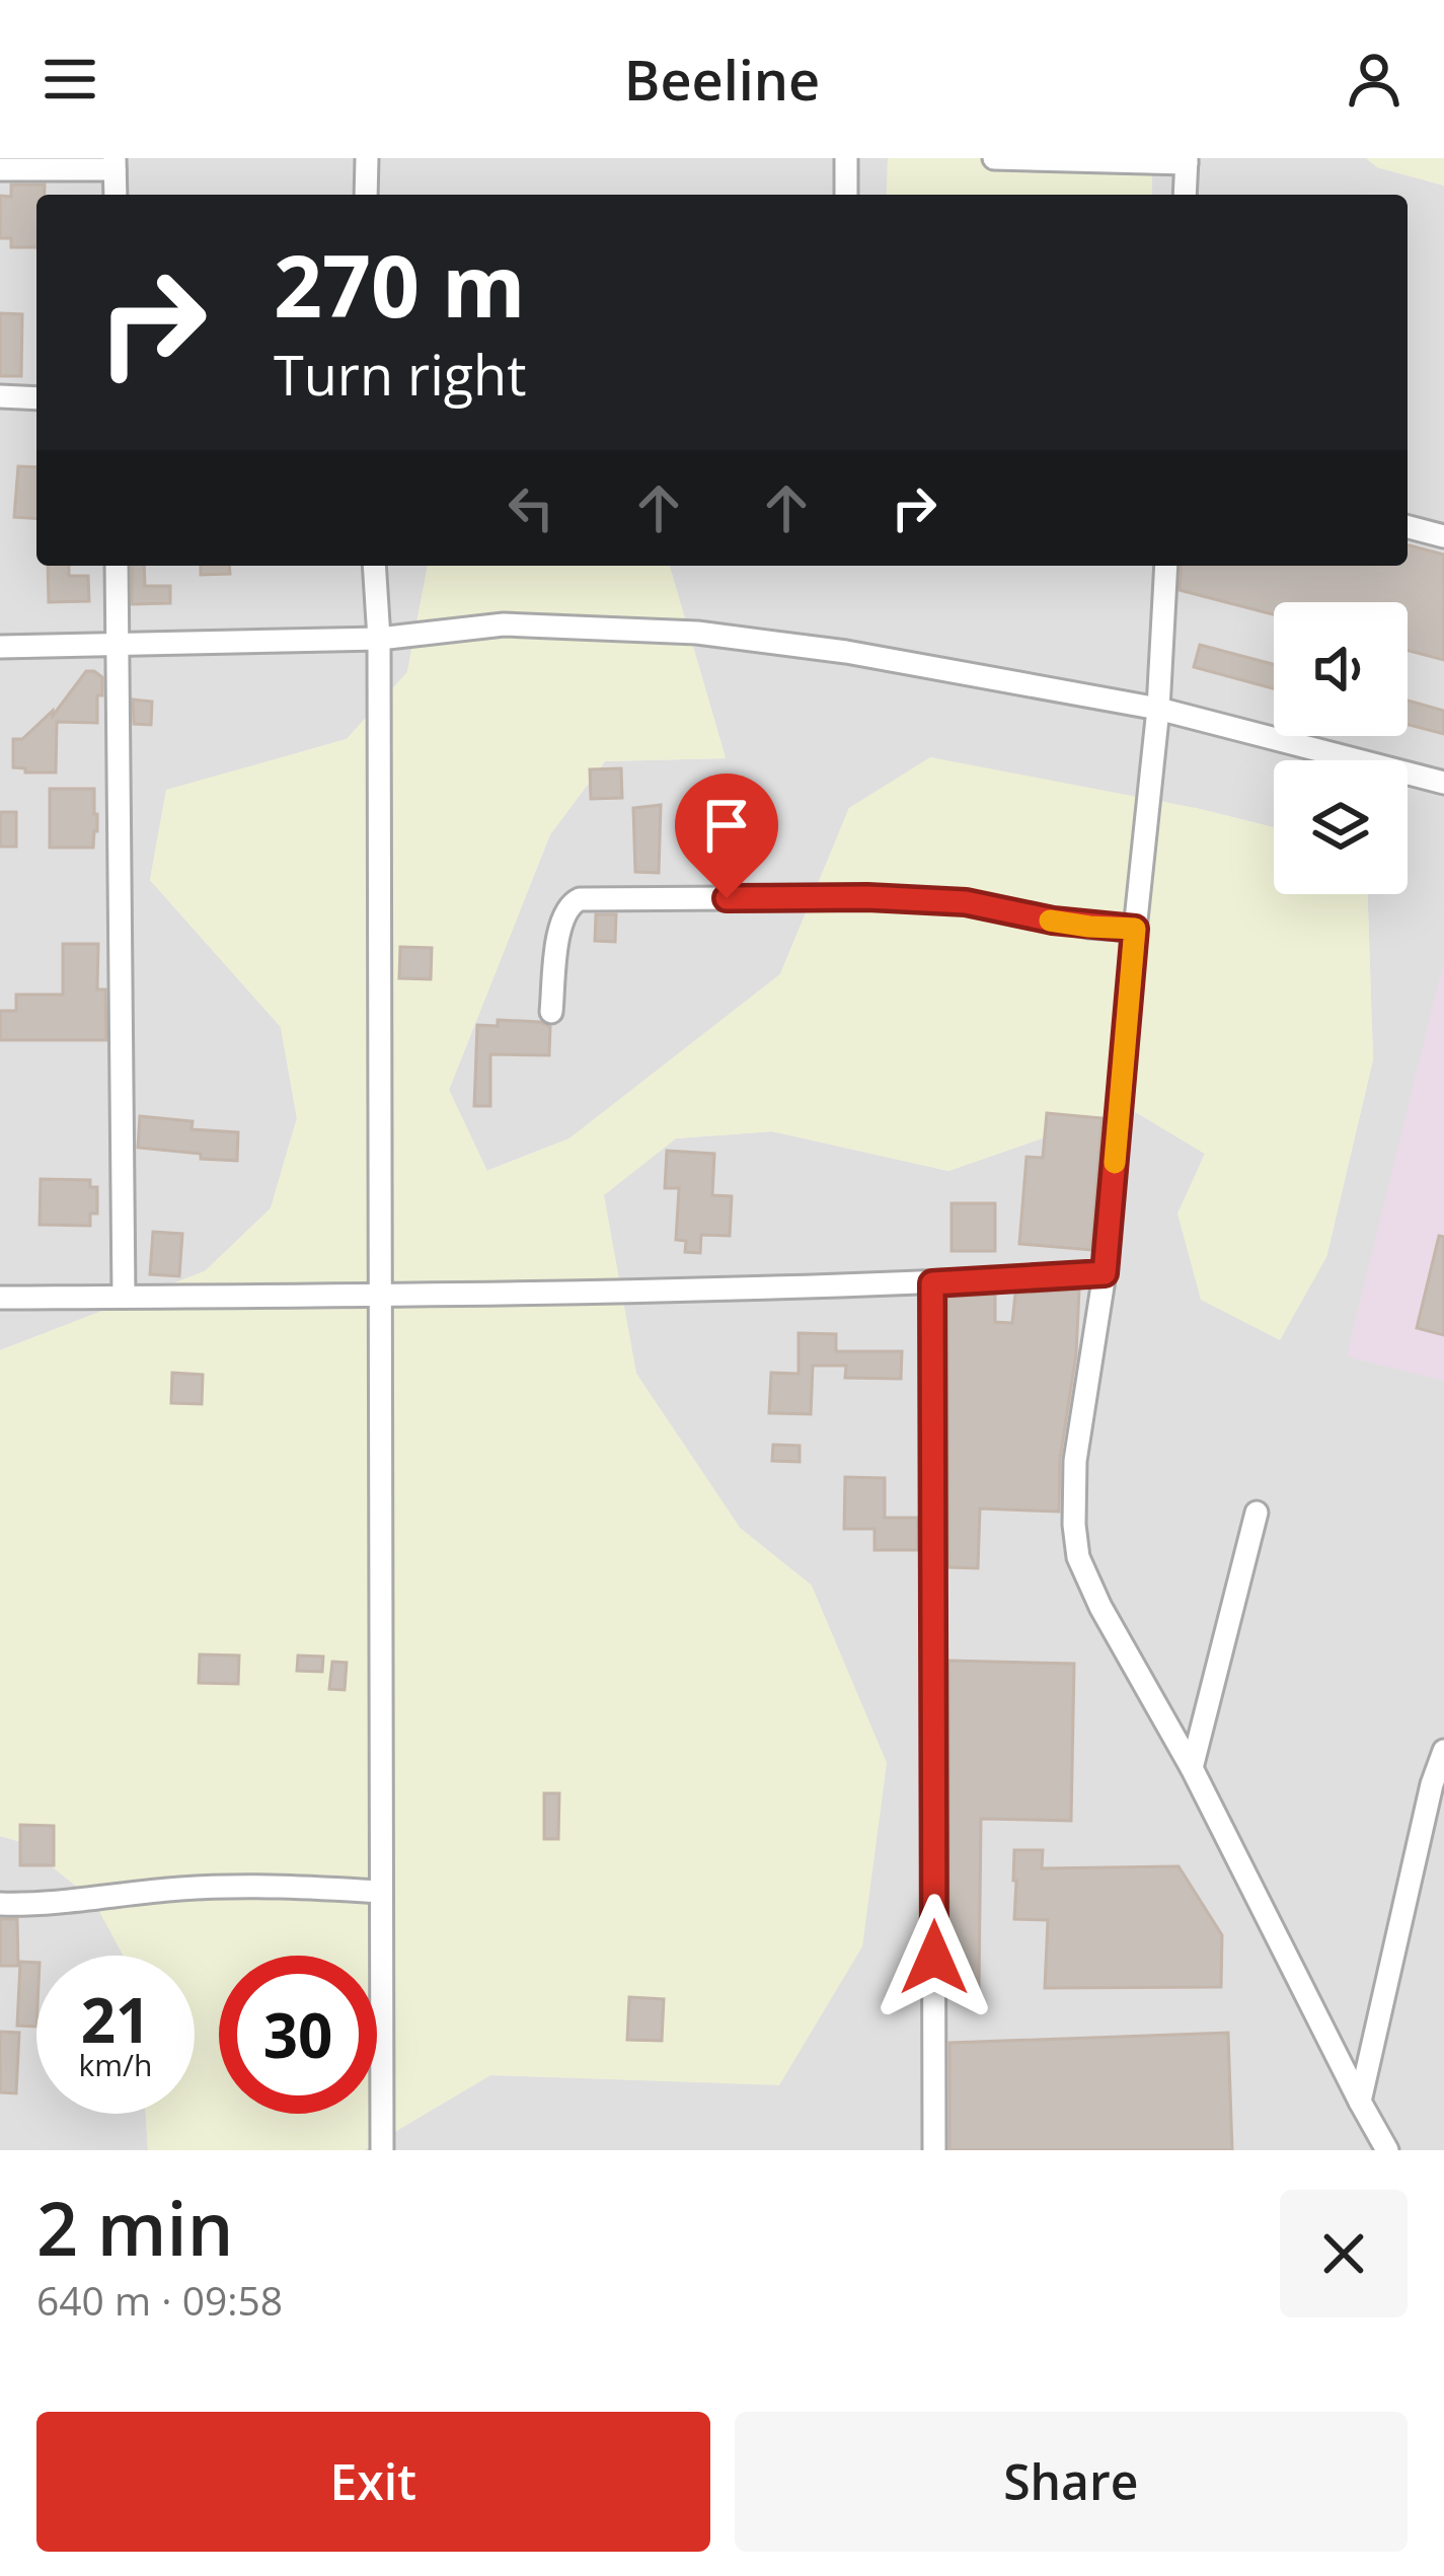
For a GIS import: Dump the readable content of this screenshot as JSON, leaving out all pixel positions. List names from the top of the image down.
{
  "page": {
    "header": "Beeline",
    "turn": ["270 m", "Turn right"],
    "speed": "21 km/h",
    "limit": "30",
    "heading": ["2 min", "640 m · 09:58"],
    "buttons": ["Exit", "Share"]
  }
}
